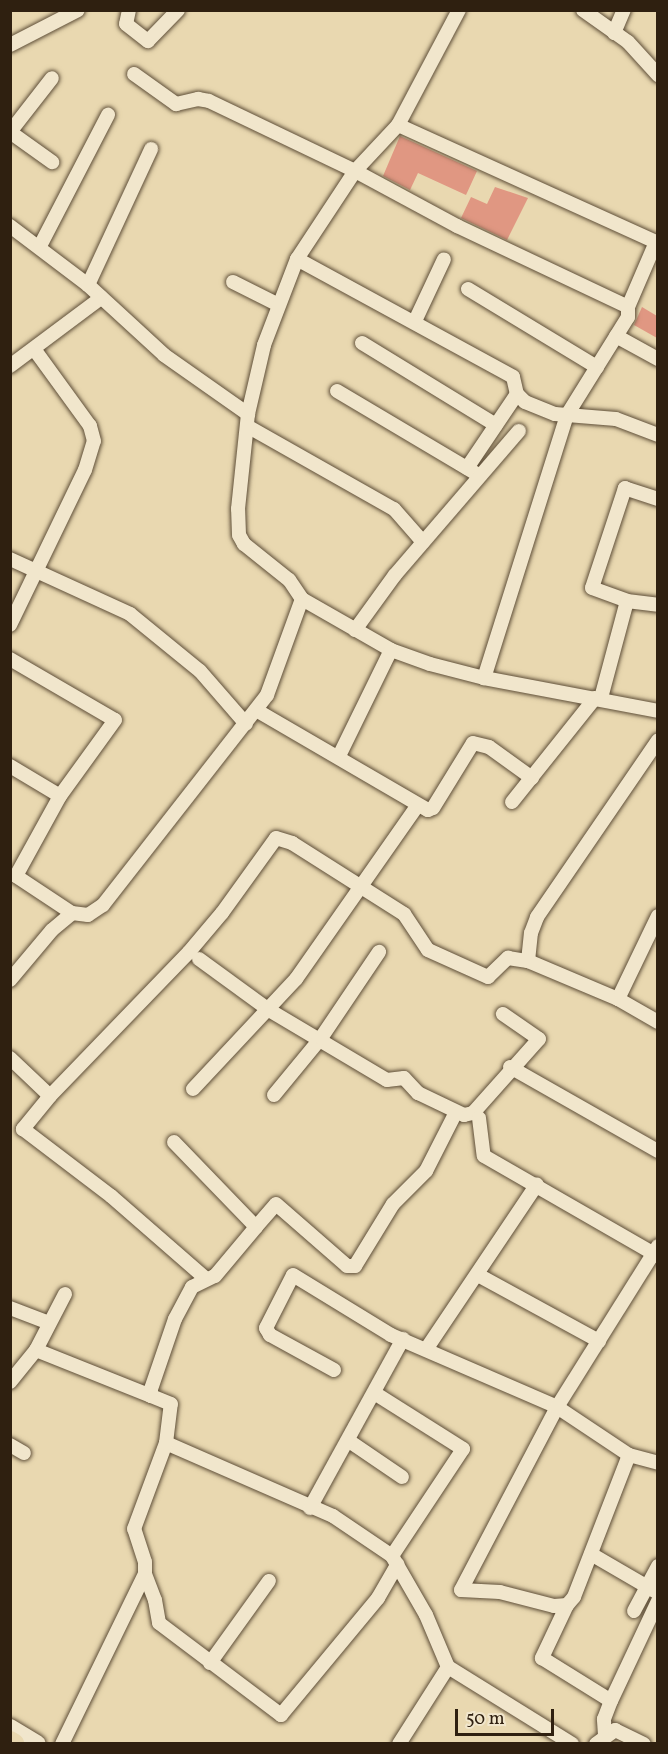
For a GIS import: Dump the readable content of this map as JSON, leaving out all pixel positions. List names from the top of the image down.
{
  "scale_bar": "50 m"
}
